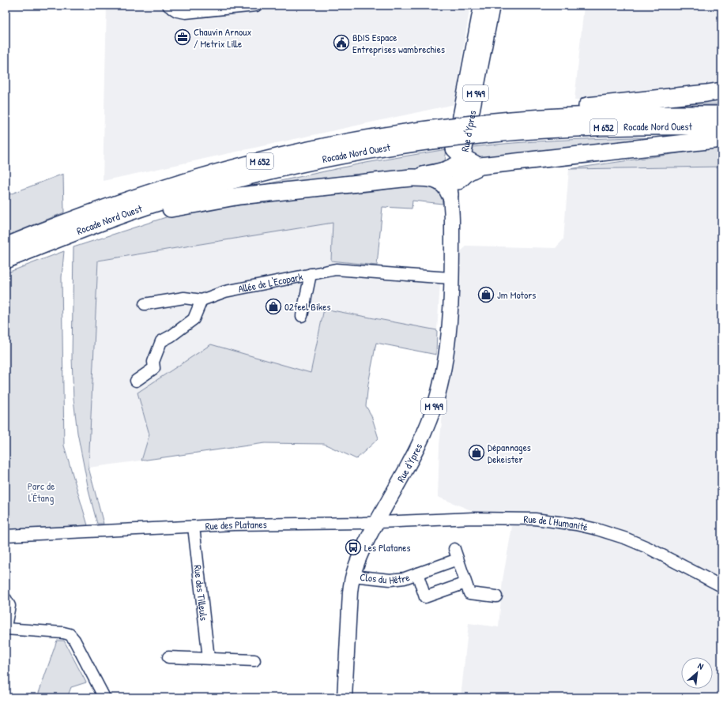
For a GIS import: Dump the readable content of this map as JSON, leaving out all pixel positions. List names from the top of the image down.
{
  "streets": {
    "highway": ["Rocade Nord Ouest", "M 652"],
    "main road": ["M 949", "Rue d'Ypres"],
    "street": [
      "Allée de L'Ecopark",
      "Rue de l'Humanité",
      "Rue des Platanes",
      "Clos du Hêtre",
      "Rue des Tilleuls"
    ]
  },
  "crossings": [
    ["Rue d'Ypres", "Allée de L'Ecopark"],
    ["Rue d'Ypres", "Rue de l'Humanité"],
    ["Rue d'Ypres", "Rue des Platanes"],
    ["Rue d'Ypres", "Clos du Hêtre"],
    ["Rue de l'Humanité", "Rue des Platanes"],
    ["Rue des Platanes", "Rue des Tilleuls"]
  ],
  "parks": ["Parc de l'Étang"],
  "places": {
    "office": ["Chauvin Arnoux / Metrix Lille"],
    "public building": ["BDIS Espace Entreprises wambrechies"],
    "shop": ["Jm Motors", "02feel Bikes", "Dépannages Dekeister"],
    "bus stop": ["Les Platanes"]
  },
  "north": "top right"
}
